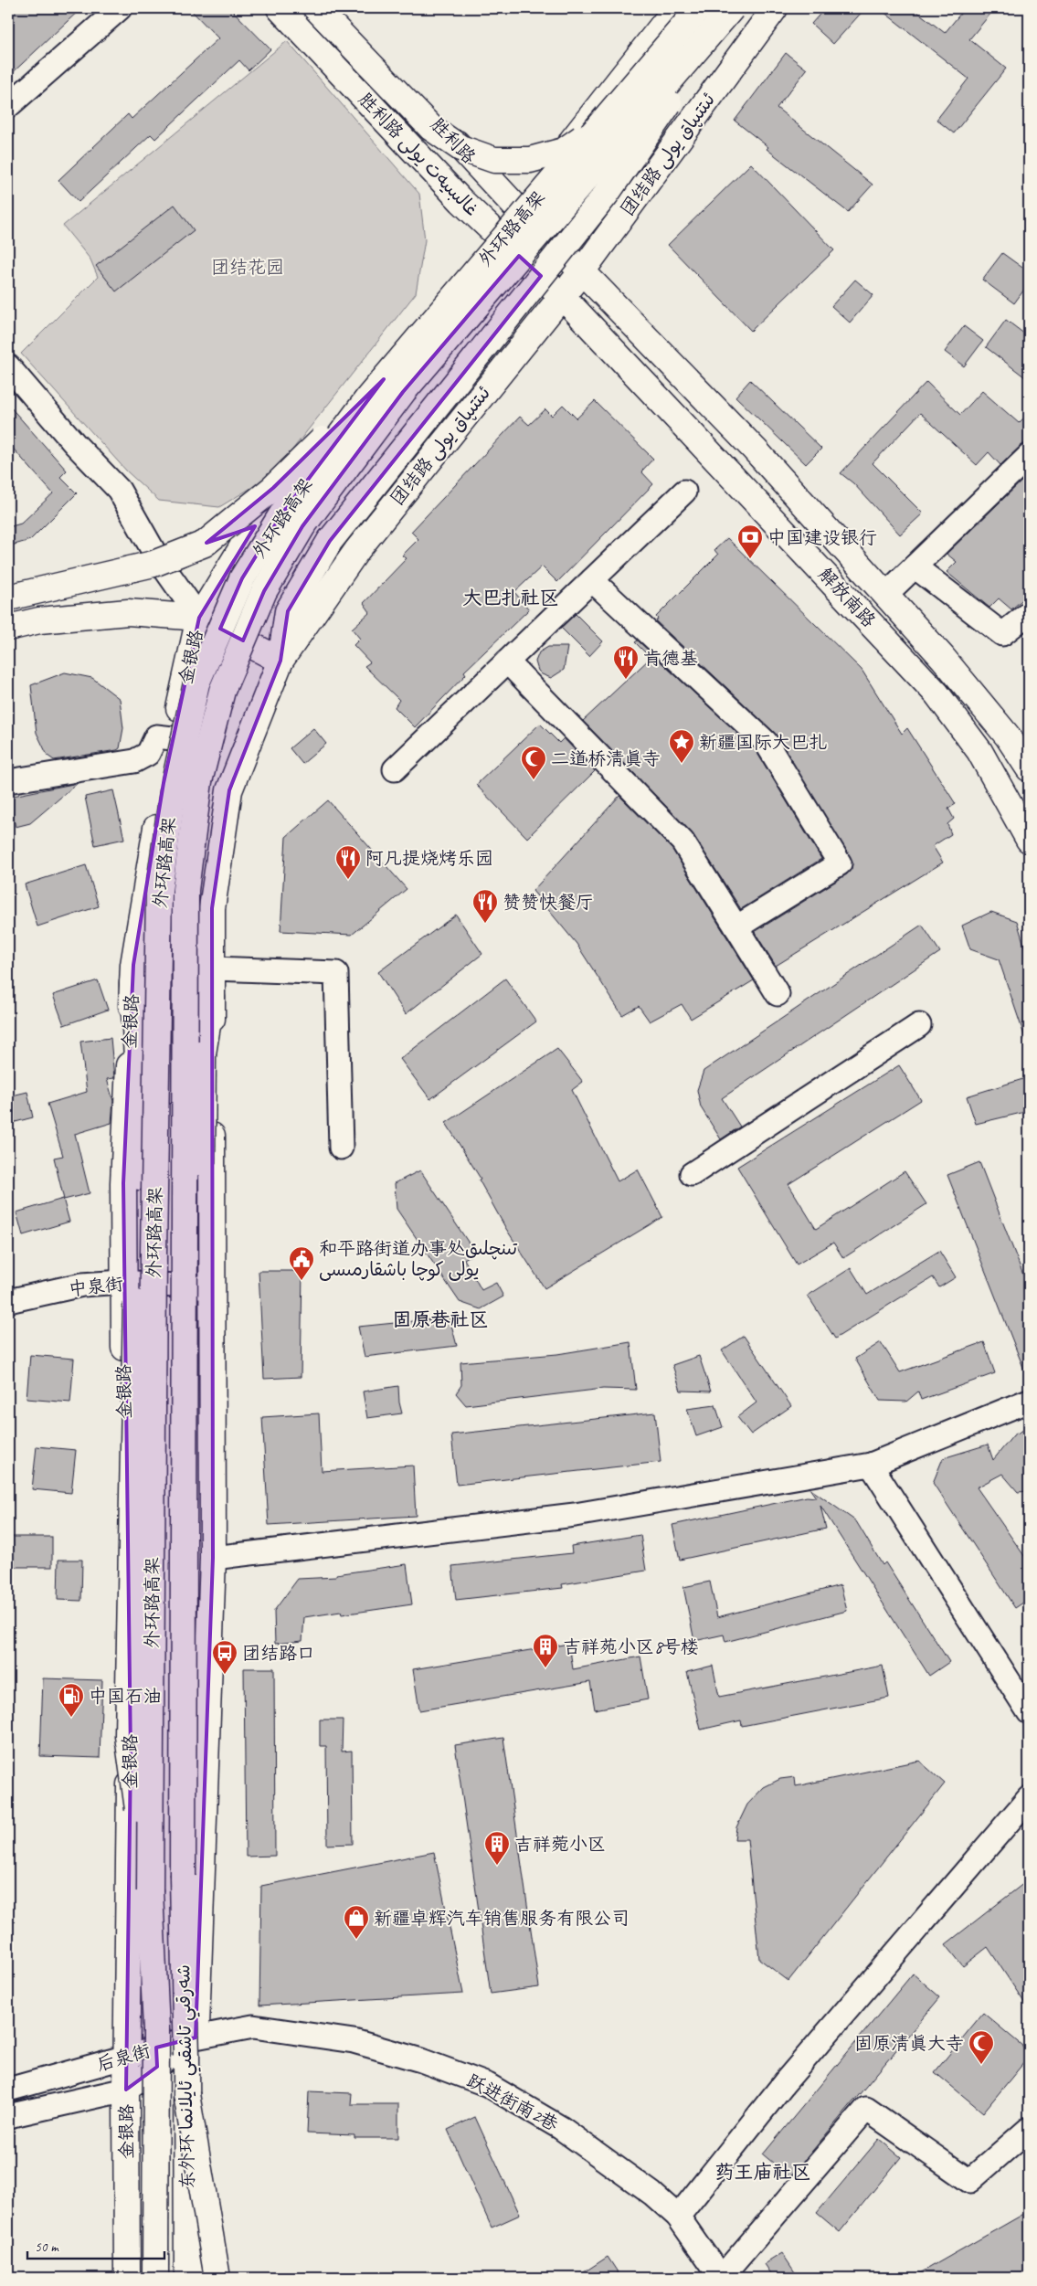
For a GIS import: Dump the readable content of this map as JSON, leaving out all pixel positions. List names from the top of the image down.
{
  "streets": {
    "main road": [
      "胜利路",
      "胜利路 غالىبىيەت يولى",
      "团结路 ئىتتىپاق يولى",
      "外环路高架",
      "解放南路",
      "金银路",
      "东外环 شەرقىي تاشقىي ئايلانما"
    ],
    "street": ["中泉街", "后泉街", "跃进街南2巷"]
  },
  "crossings": [
    ["胜利路", "团结路 ئىتتىپاق يولى"],
    ["胜利路 غالىبىيەت يولى", "团结路 ئىتتىپاق يولى"],
    ["胜利路 غالىبىيەت يولى", "解放南路"],
    ["团结路 ئىتتىپاق يولى", "解放南路"],
    ["外环路高架", "东外环 شەرقىي تاشقىي ئايلانما"],
    ["金银路", "中泉街"],
    ["金银路", "后泉街"],
    ["后泉街", "跃进街南2巷"]
  ],
  "districts": ["大巴扎社区", "固原巷社区", "药王庙社区"],
  "parks": ["团结花园"],
  "places": {
    "bank": ["中国建设银行"],
    "restaurant": ["肯德基", "阿凡提烧烤乐园", "赞赞快餐厅"],
    "place": ["新疆国际大巴扎"],
    "mosque": ["二道桥清真寺", "固原清真大寺"],
    "public building": ["和平路街道办事处تىنچلىق يولى كوچا باشقارمىسى"],
    "building": ["吉祥苑小区8号楼", "吉祥菀小区"],
    "bus stop": ["团结路口"],
    "fuel station": ["中国石油"],
    "shop": ["新疆卓辉汽车销售服务有限公司"]
  },
  "scale_bar": "50 m"
}
